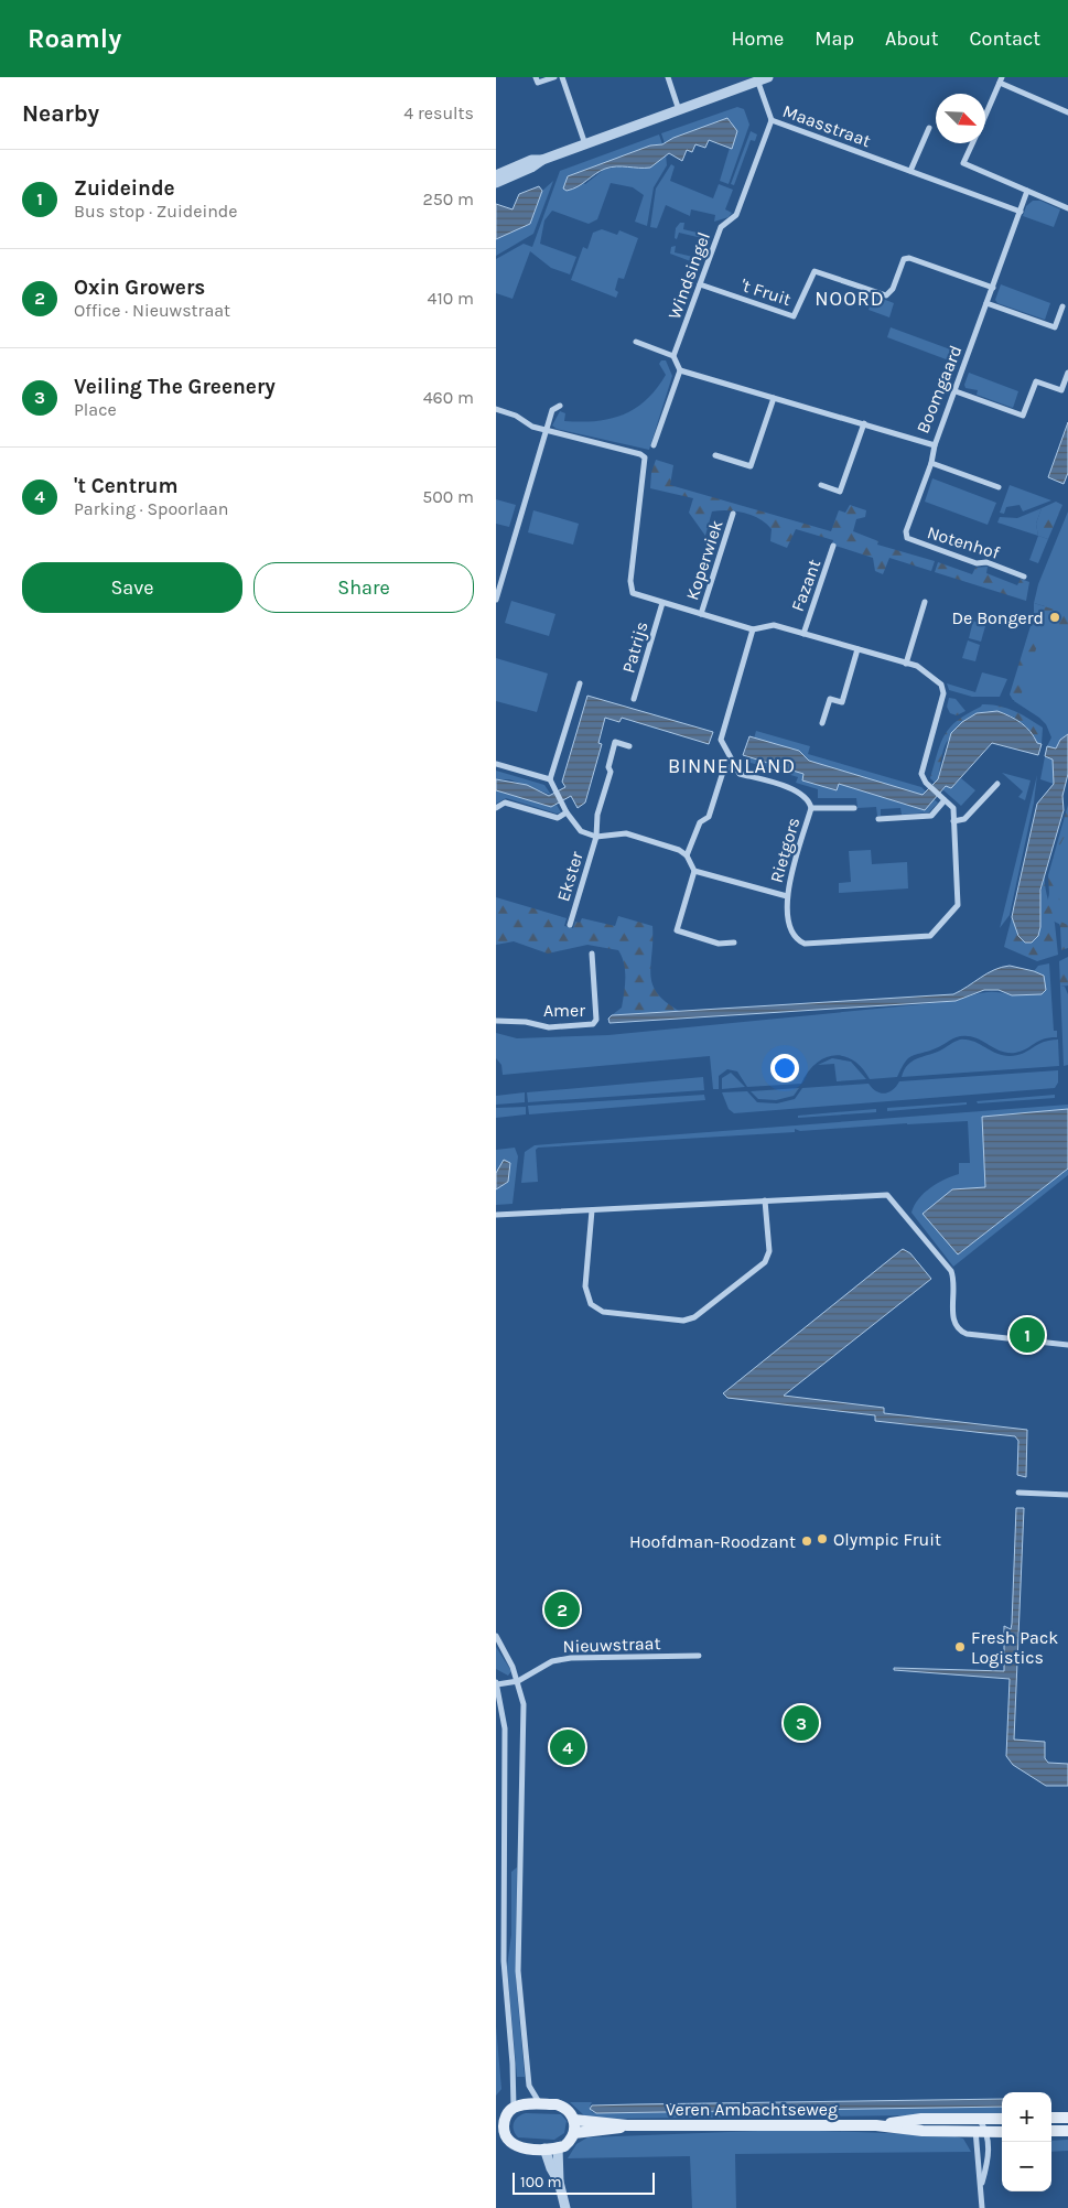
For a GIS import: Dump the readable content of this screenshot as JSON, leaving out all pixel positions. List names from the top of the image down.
{
  "streets": {
    "main road": ["Veren Ambachtseweg"],
    "street": [
      "Maasstraat",
      "Windsingel",
      "'t Fruit",
      "Boomgaard",
      "Notenhof",
      "Koperwiek",
      "Fazant",
      "Patrijs",
      "Rietgors",
      "Ekster",
      "Amer",
      "Nieuwstraat"
    ]
  },
  "crossings": [
    ["Maasstraat", "Windsingel"],
    ["Maasstraat", "Boomgaard"],
    ["Windsingel", "'t Fruit"],
    ["'t Fruit", "Boomgaard"],
    ["Boomgaard", "Notenhof"],
    ["Koperwiek", "Rietgors"],
    ["Fazant", "Rietgors"],
    ["Patrijs", "Rietgors"]
  ],
  "districts": ["NOORD", "BINNENLAND"],
  "places": [
    "De Bongerd",
    "Olympic Fruit",
    "Hoofdman-Roodzant",
    "Fresh Pack Logistics"
  ],
  "scale_bar": "100 m",
  "north": "bottom right",
  "page": {
    "header": "Roamly",
    "nav": [
      "Home",
      "Map",
      "About",
      "Contact"
    ],
    "heading": ["Nearby", "4 results"],
    "list": [
      {
        "mark": "1",
        "name": "Zuideinde",
        "note": "Bus stop · Zuideinde",
        "value": "250 m"
      },
      {
        "mark": "2",
        "name": "Oxin Growers",
        "note": "Office · Nieuwstraat",
        "value": "410 m"
      },
      {
        "mark": "3",
        "name": "Veiling The Greenery",
        "note": "Place",
        "value": "460 m"
      },
      {
        "mark": "4",
        "name": "'t Centrum",
        "note": "Parking · Spoorlaan",
        "value": "500 m"
      }
    ],
    "buttons": ["Save", "Share"],
    "pins": [
      "1",
      "2",
      "3",
      "4"
    ],
    "map_buttons": ["+", "−"],
    "scale": "100 m"
  }
}
